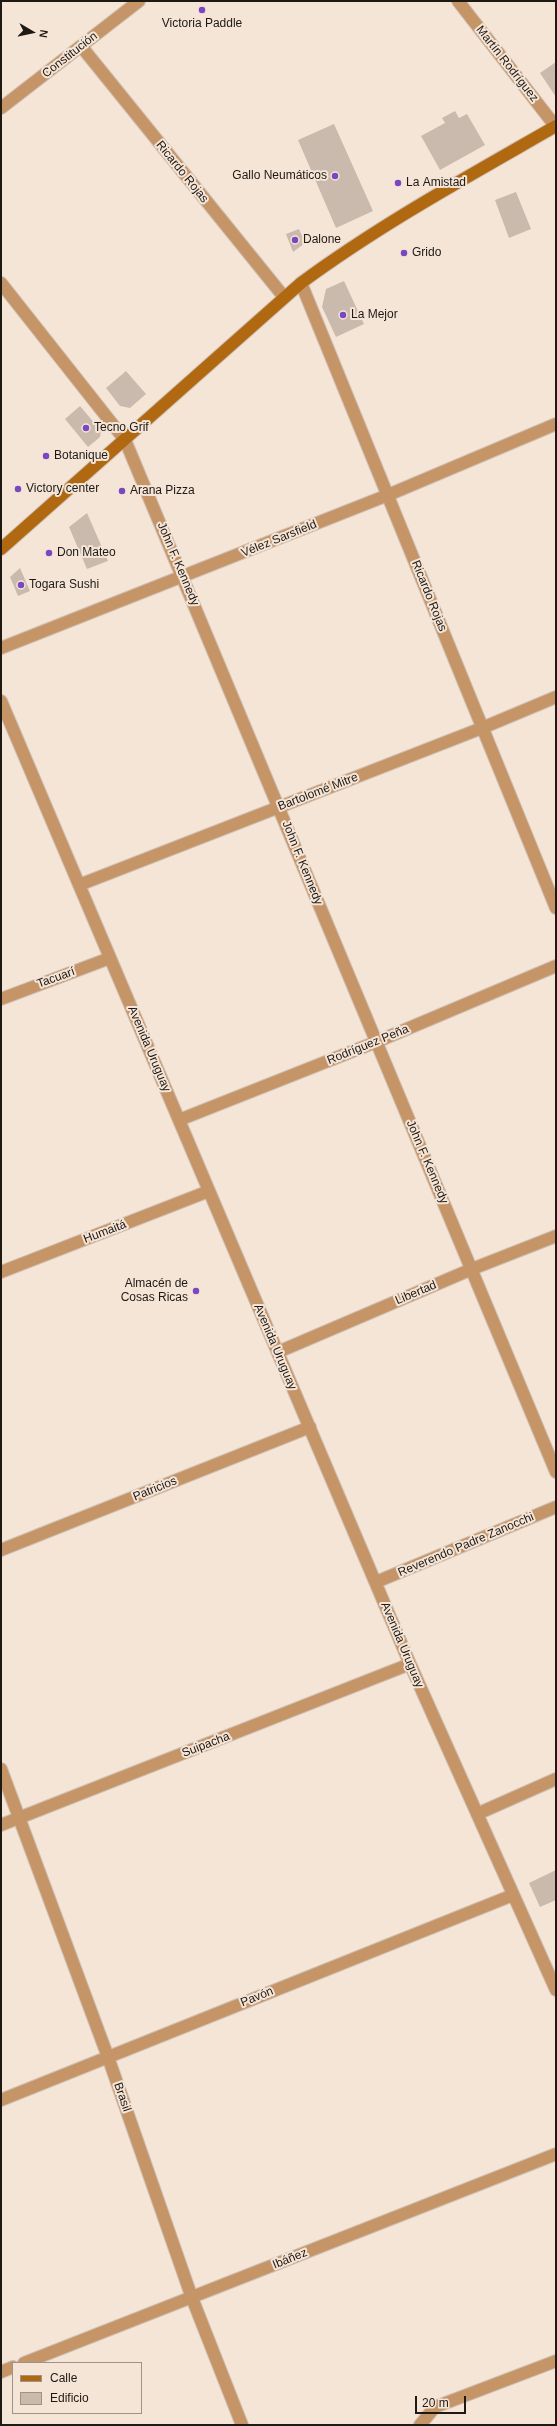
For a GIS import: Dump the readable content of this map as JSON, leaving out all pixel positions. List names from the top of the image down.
{
  "streets": {
    "street": [
      "Constitución",
      "Martín Rodríguez",
      "Ricardo Rojas",
      "Vélez Sarsfield",
      "John F. Kennedy",
      "Bartolomé Mitre",
      "Tacuarí",
      "Rodríguez Peña",
      "Avenida Uruguay",
      "Humaitá",
      "Libertad",
      "Patricios",
      "Reverendo Padre Zanocchi",
      "Suipacha",
      "Pavón",
      "Brasil",
      "Ibáñez"
    ]
  },
  "crossings": [
    ["Constitución", "Ricardo Rojas"],
    ["Ricardo Rojas", "Vélez Sarsfield"],
    ["Ricardo Rojas", "Bartolomé Mitre"],
    ["Vélez Sarsfield", "John F. Kennedy"],
    ["John F. Kennedy", "Bartolomé Mitre"],
    ["John F. Kennedy", "Rodríguez Peña"],
    ["John F. Kennedy", "Libertad"],
    ["Bartolomé Mitre", "Avenida Uruguay"],
    ["Tacuarí", "Avenida Uruguay"],
    ["Rodríguez Peña", "Avenida Uruguay"],
    ["Avenida Uruguay", "Humaitá"],
    ["Avenida Uruguay", "Libertad"],
    ["Avenida Uruguay", "Patricios"],
    ["Avenida Uruguay", "Reverendo Padre Zanocchi"],
    ["Avenida Uruguay", "Suipacha"],
    ["Avenida Uruguay", "Pavón"],
    ["Suipacha", "Brasil"],
    ["Pavón", "Brasil"],
    ["Brasil", "Ibáñez"]
  ],
  "places": [
    "Victoria Paddle",
    "Gallo Neumáticos",
    "La Amistad",
    "Dalone",
    "Grido",
    "La Mejor",
    "Tecno Grif",
    "Botanique",
    "Victory center",
    "Arana Pizza",
    "Don Mateo",
    "Togara Sushi",
    "Almacén de Cosas Ricas"
  ],
  "legend": ["Calle", "Edificio"],
  "scale_bar": "20 m",
  "north": "right"
}
